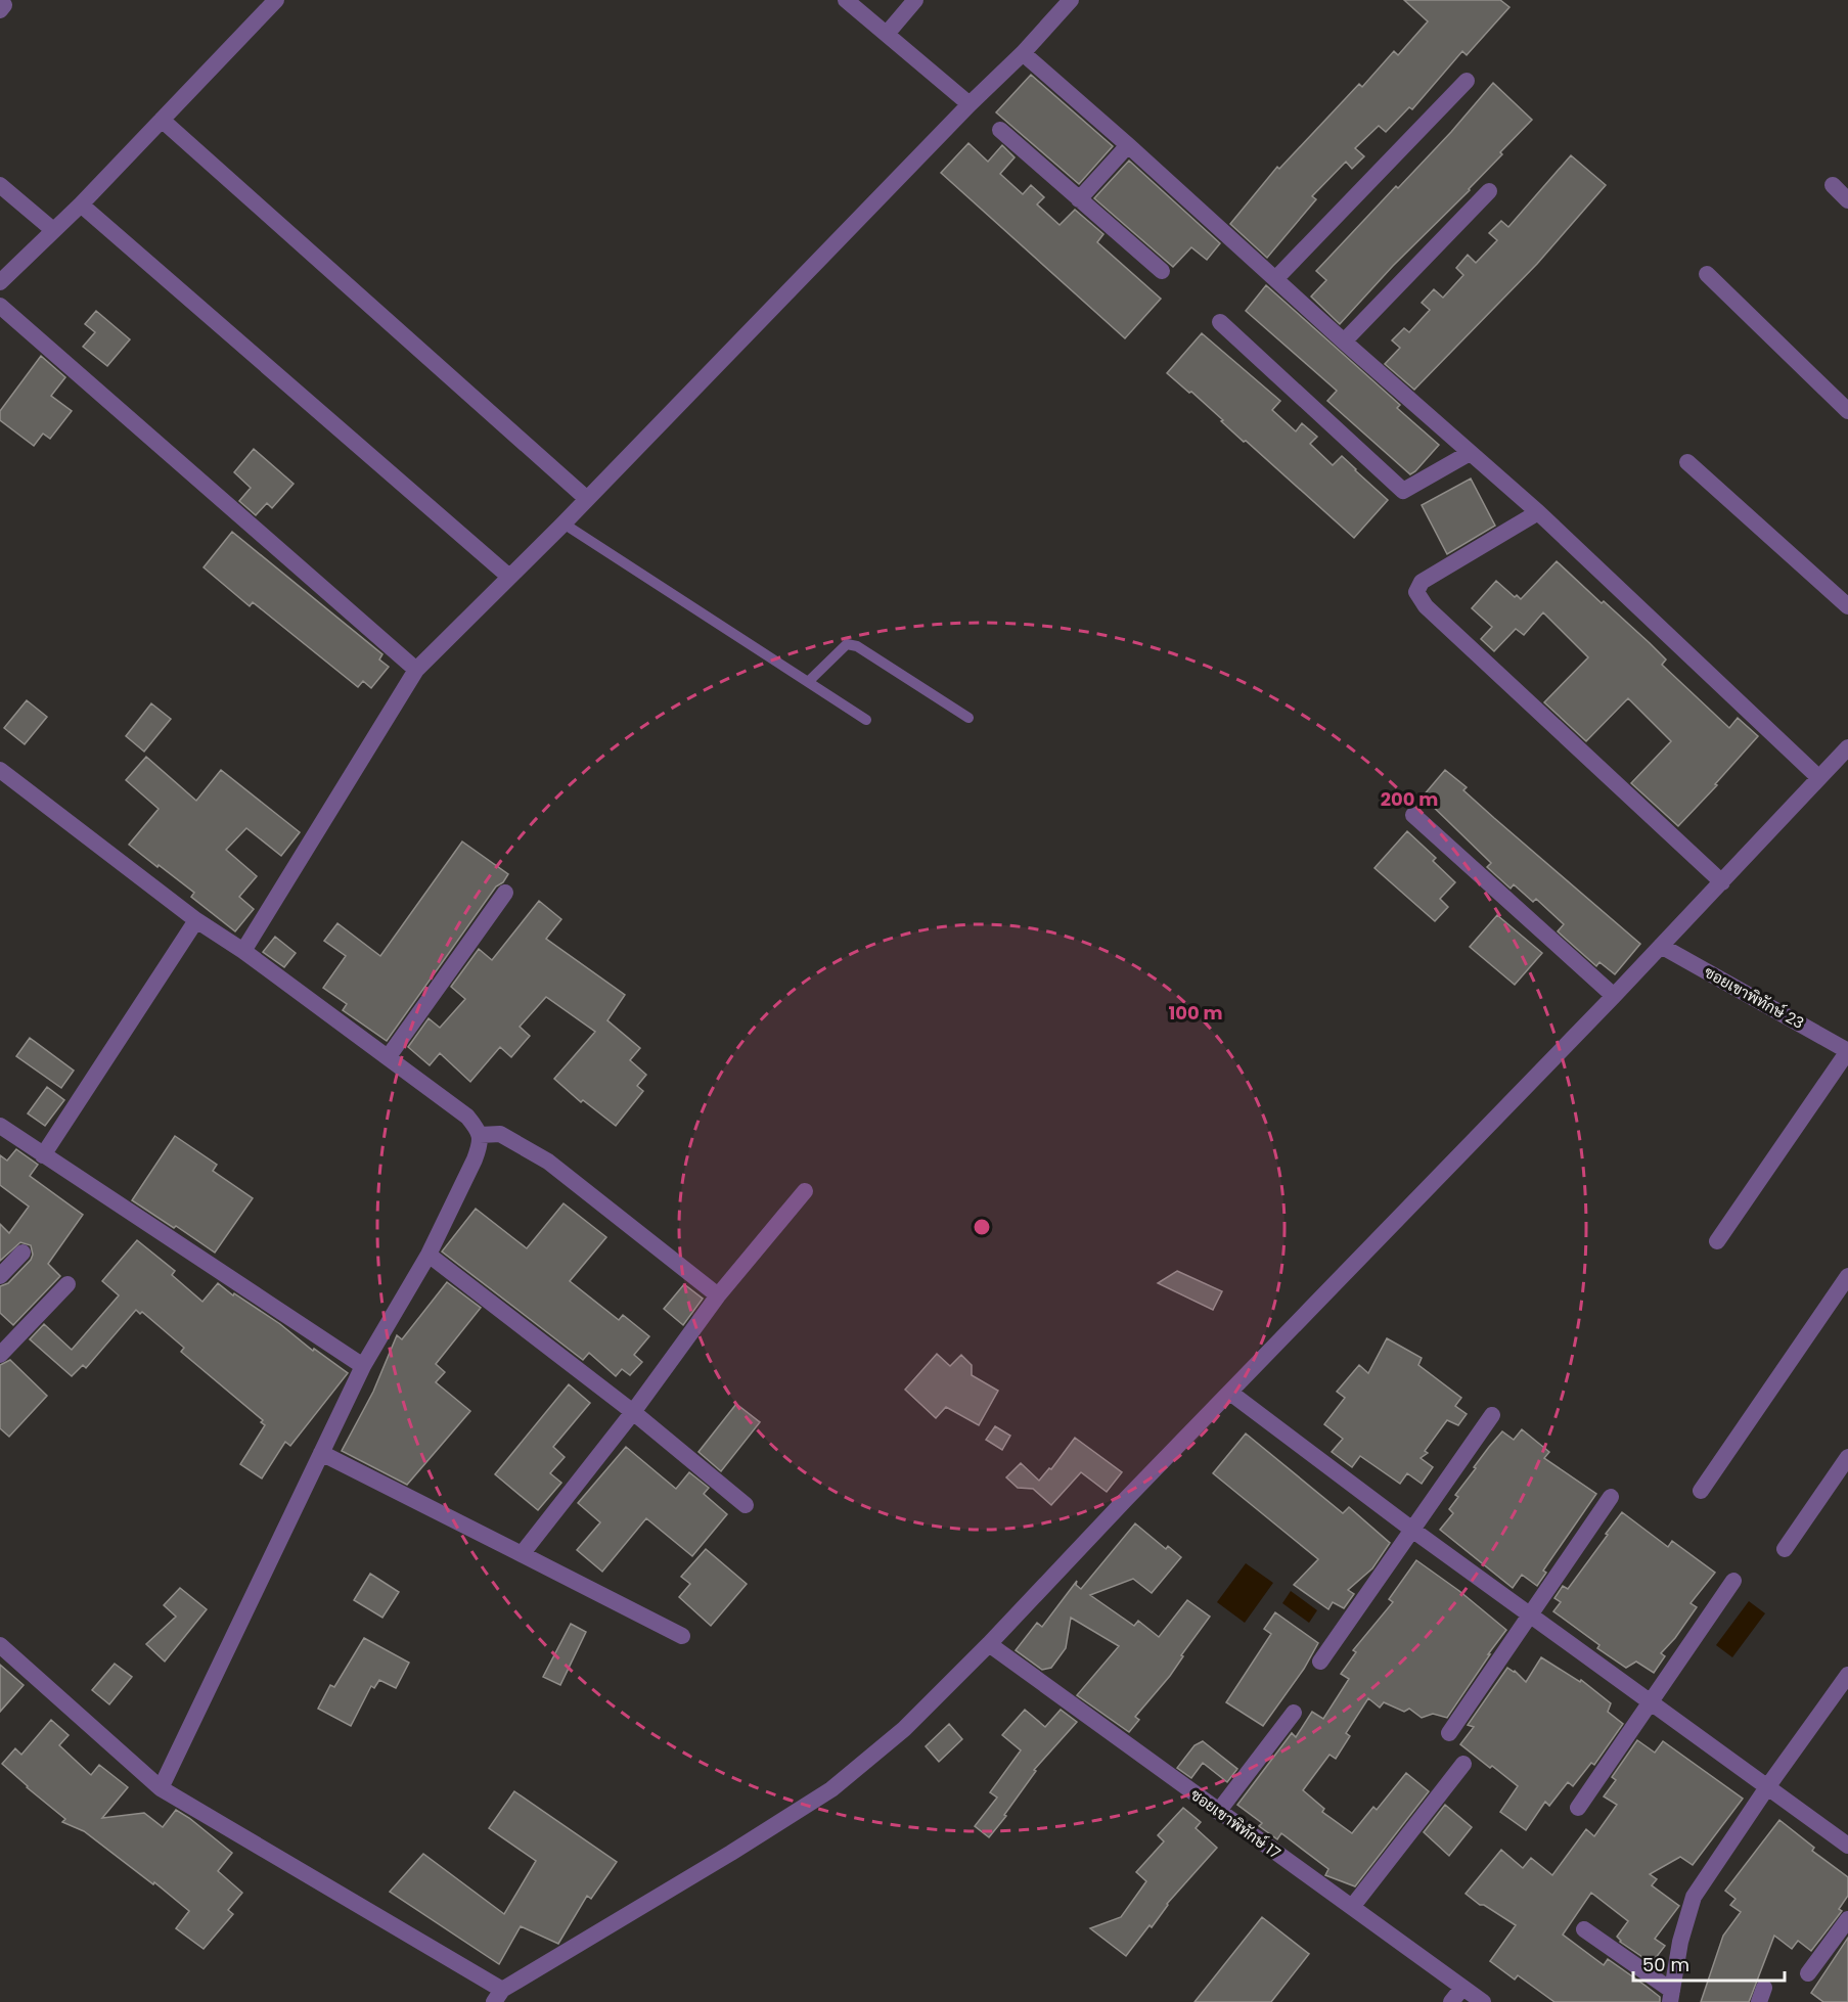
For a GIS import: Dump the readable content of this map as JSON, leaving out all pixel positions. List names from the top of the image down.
{
  "streets": {
    "street": ["ซอยเขาพิทักษ์ 23", "ซอยเขาพิทักษ์ 17"]
  },
  "scale_bar": "50 m",
  "rings": ["200 m", "100 m"]
}
